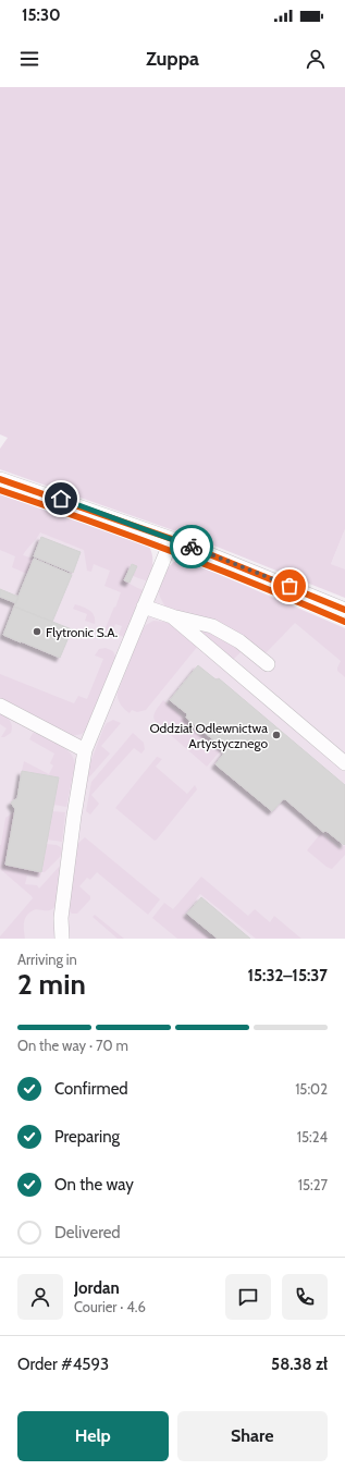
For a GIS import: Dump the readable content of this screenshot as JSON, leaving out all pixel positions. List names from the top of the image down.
{
  "places": ["Flytronic S.A.", "Oddział Odlewnictwa Artystycznego"],
  "page": {
    "status": "15:30",
    "header": "Zuppa",
    "heading": ["2 min", "Arriving in", "15:32–15:37"],
    "panel": [
      "Jordan",
      "Courier · 4.6",
      "Order #4593",
      "58.38 zł"
    ],
    "bar": "On the way · 70 m",
    "list": [
      ["Confirmed", "15:02"],
      ["Preparing", "15:24"],
      ["On the way", "15:27"],
      "Delivered"
    ],
    "buttons": ["Help", "Share"]
  }
}
